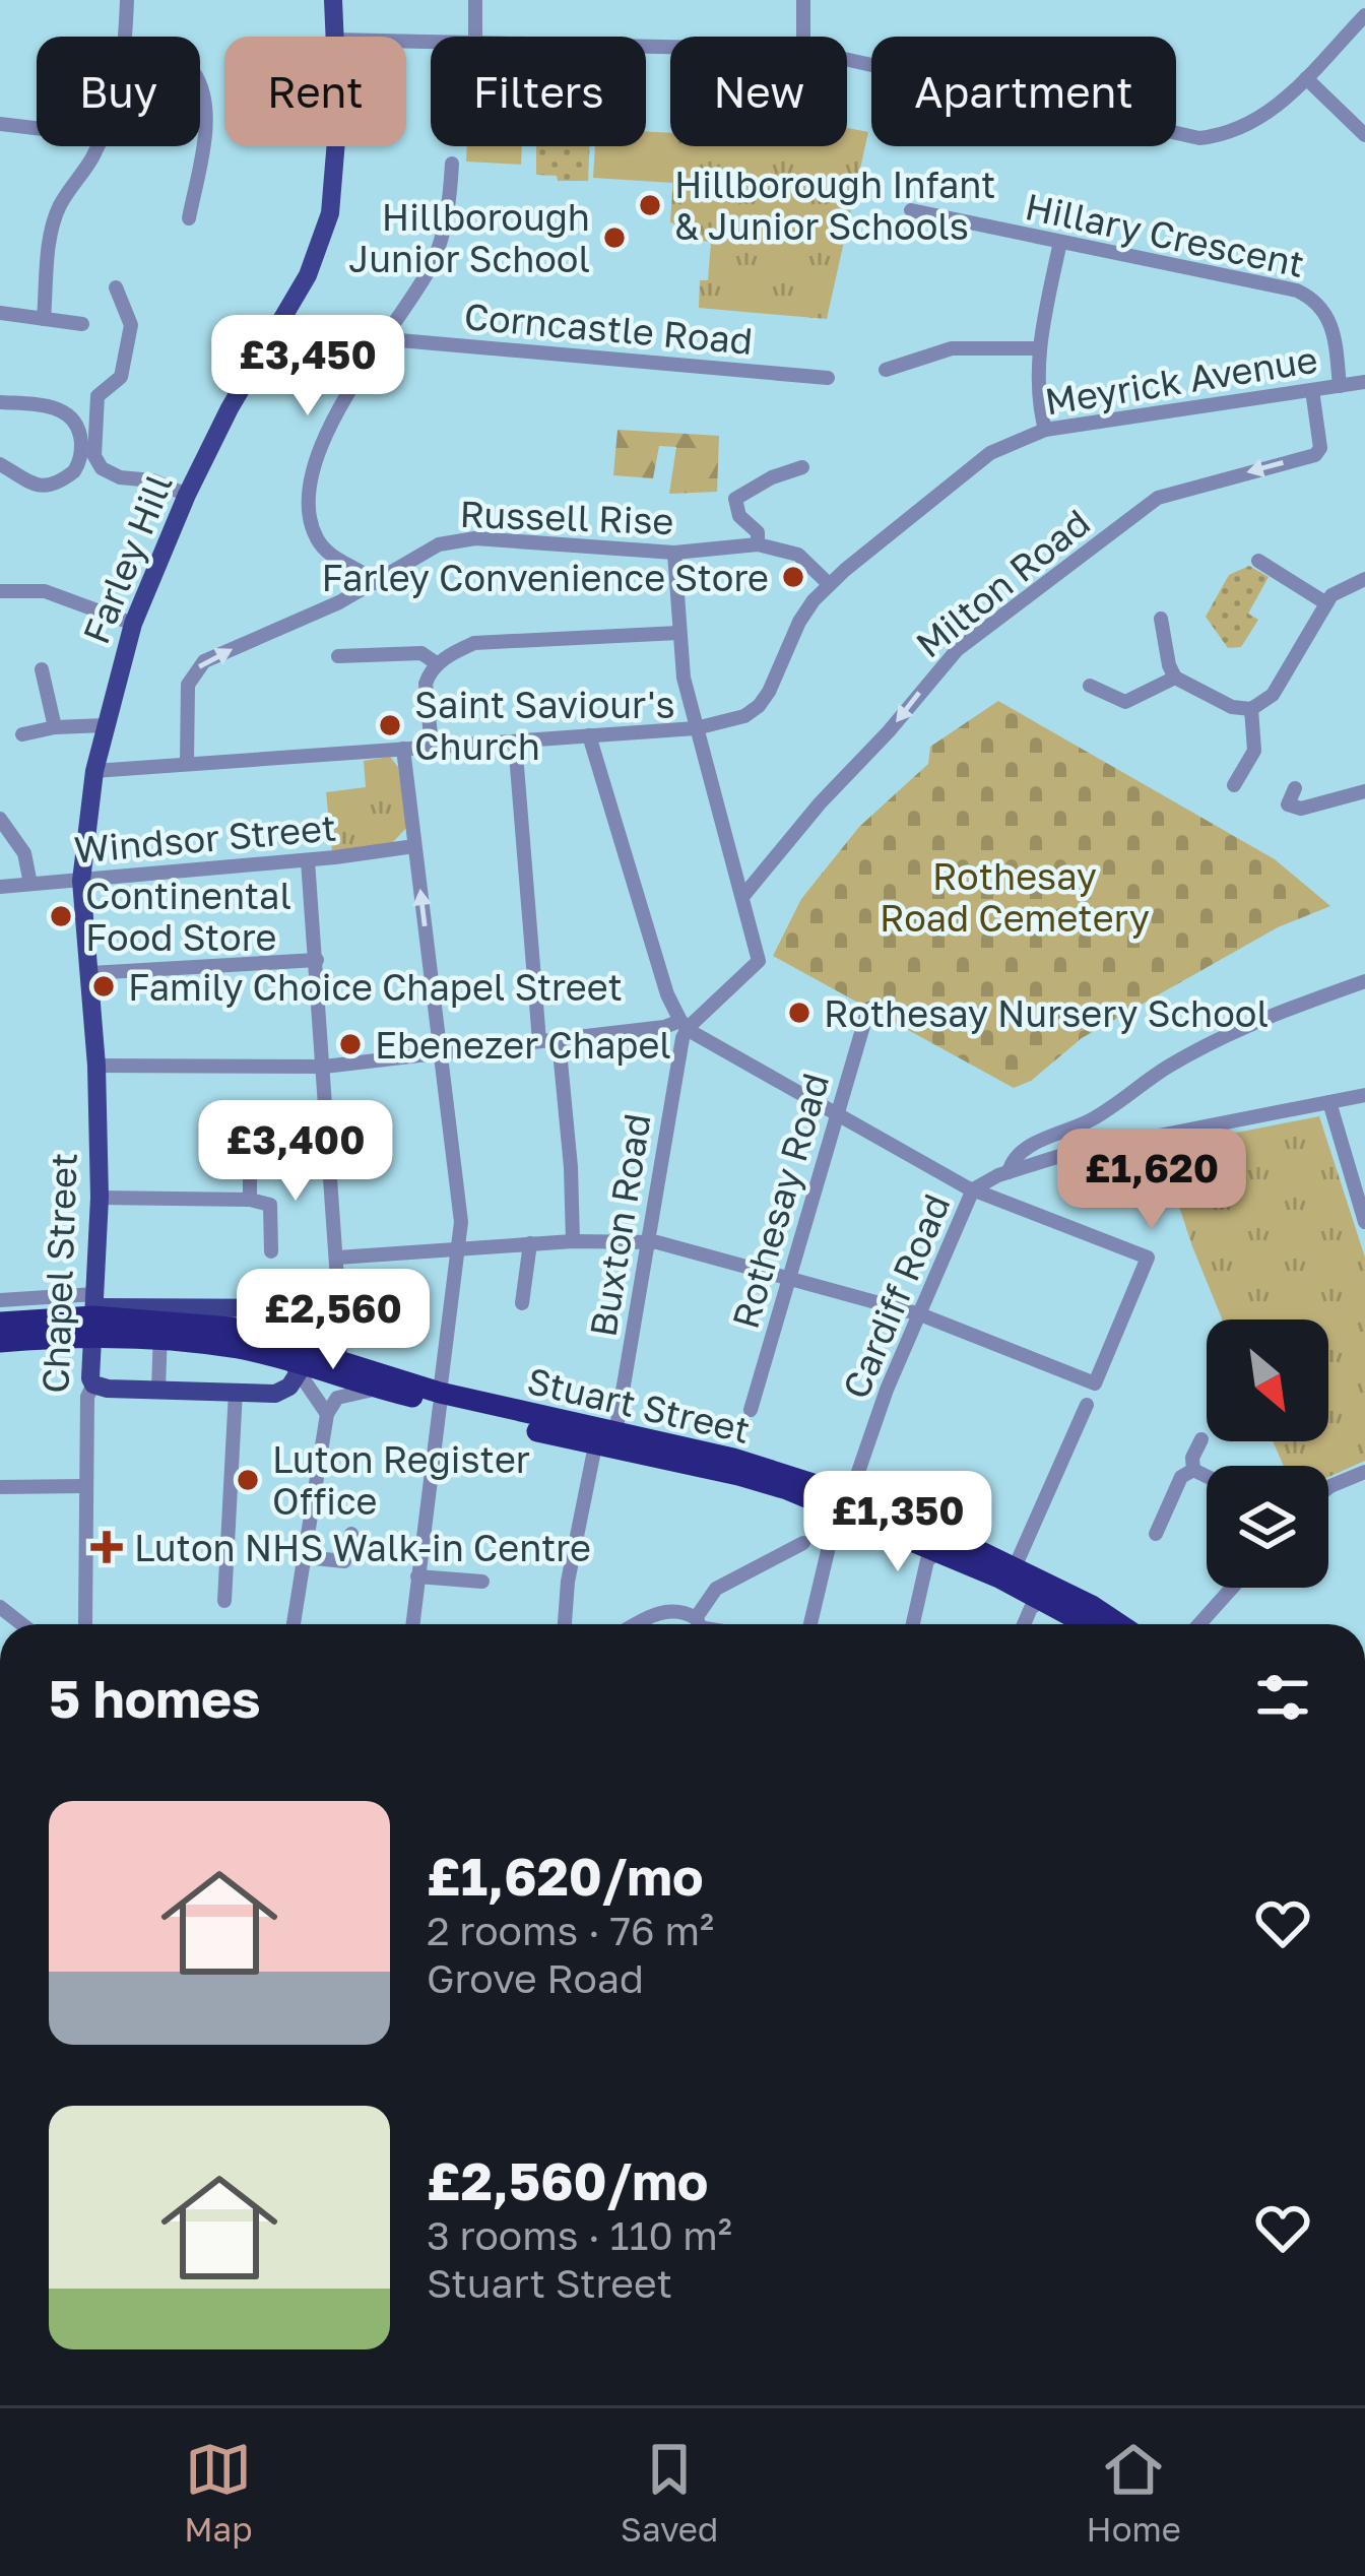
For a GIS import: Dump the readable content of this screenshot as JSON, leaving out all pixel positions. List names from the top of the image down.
{
  "streets": {
    "highway": ["Stuart Street"],
    "main road": ["Farley Hill", "Chapel Street"],
    "street": [
      "Hillary Crescent",
      "Corncastle Road",
      "Meyrick Avenue",
      "Russell Rise",
      "Milton Road",
      "Windsor Street",
      "Rothesay Road",
      "Buxton Road",
      "Cardiff Road"
    ]
  },
  "crossings": [
    ["Hillary Crescent", "Meyrick Avenue"],
    ["Meyrick Avenue", "Russell Rise"],
    ["Meyrick Avenue", "Farley Hill"],
    ["Meyrick Avenue", "Milton Road"],
    ["Farley Hill", "Windsor Street"],
    ["Farley Hill", "Chapel Street"],
    ["Windsor Street", "Chapel Street"],
    ["Buxton Road", "Stuart Street"],
    ["Cardiff Road", "Stuart Street"]
  ],
  "one_way": ["Milton Road"],
  "parks": ["Rothesay Road Cemetery"],
  "places": {
    "other": [
      "Hillborough Infant & Junior Schools",
      "Hillborough Junior School",
      "Farley Convenience Store",
      "Saint Saviour's Church",
      "Continental Food Store",
      "Family Choice Chapel Street",
      "Rothesay Nursery School",
      "Ebenezer Chapel",
      "Luton Register Office"
    ],
    "health": ["Luton NHS Walk-in Centre"]
  },
  "north": "bottom right",
  "page": {
    "chip": [
      "Buy",
      "Rent",
      "Filters",
      "New",
      "Apartment"
    ],
    "price": [
      "£3,450",
      "£3,400",
      "£1,620",
      "£2,560",
      "£1,350"
    ],
    "heading": "5 homes",
    "list": [
      {
        "name": "£1,620/mo",
        "note": "2 rooms · 76 m² · Grove Road"
      },
      {
        "name": "£2,560/mo",
        "note": "3 rooms · 110 m² · Stuart Street"
      }
    ],
    "tabs": ["Map", "Saved", "Home"]
  }
}
